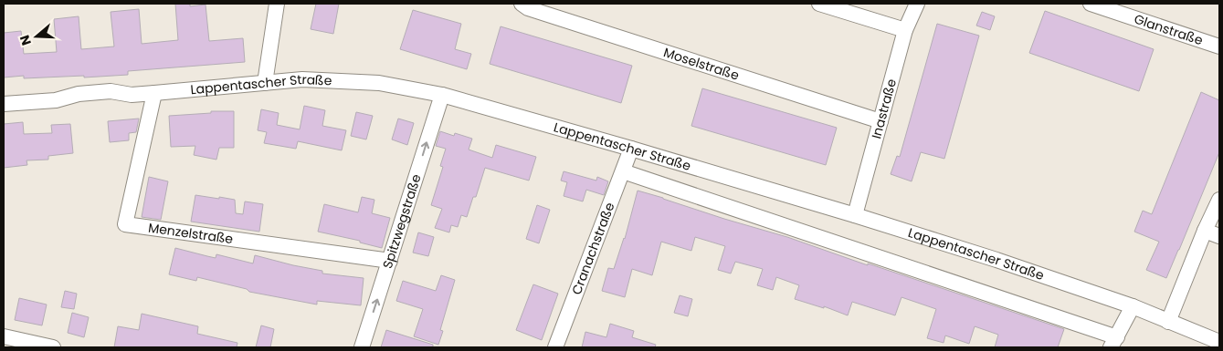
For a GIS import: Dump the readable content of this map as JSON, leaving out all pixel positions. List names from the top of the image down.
{
  "streets": {
    "street": [
      "Glanstraße",
      "Moselstraße",
      "Lappentascher Straße",
      "Inastraße",
      "Spitzwegstraße",
      "Menzelstraße",
      "Cranachstraße"
    ]
  },
  "crossings": [
    ["Moselstraße", "Inastraße"],
    ["Lappentascher Straße", "Inastraße"],
    ["Lappentascher Straße", "Spitzwegstraße"],
    ["Lappentascher Straße", "Menzelstraße"],
    ["Lappentascher Straße", "Cranachstraße"],
    ["Spitzwegstraße", "Menzelstraße"]
  ],
  "one_way": ["Spitzwegstraße"],
  "north": "left"
}
